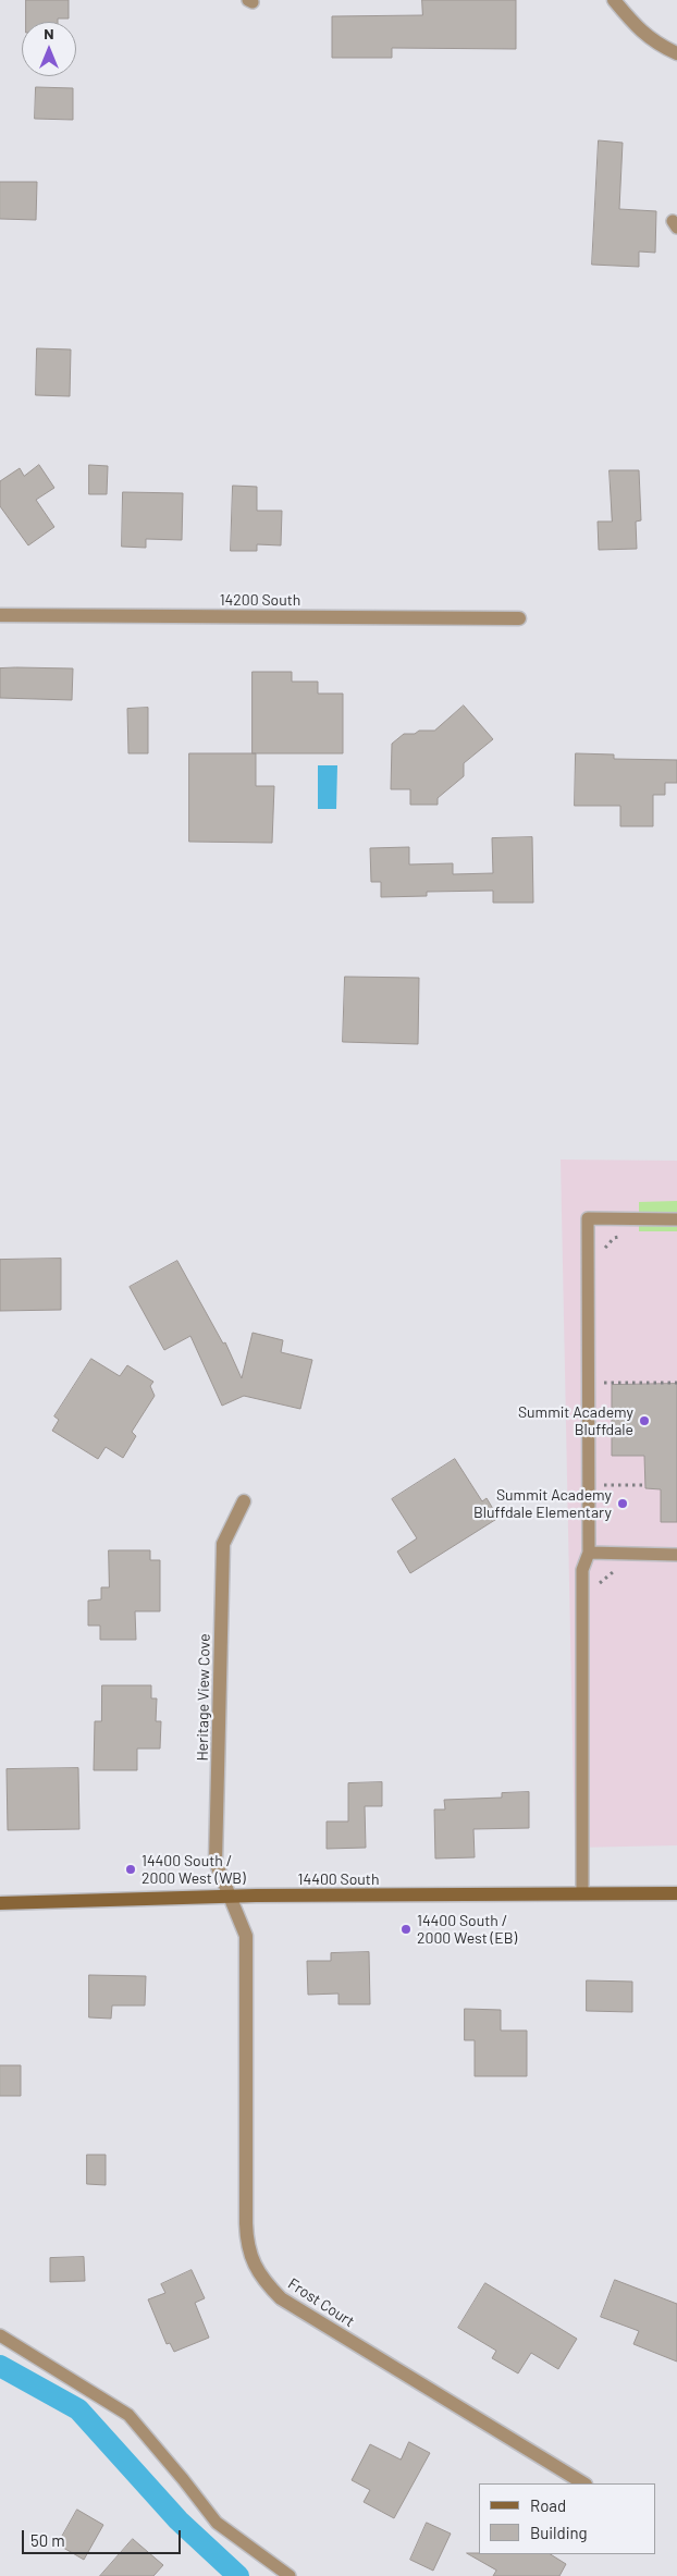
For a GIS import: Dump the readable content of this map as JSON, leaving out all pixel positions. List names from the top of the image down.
{
  "streets": {
    "main road": ["14400 South"],
    "street": ["14200 South", "Heritage View Cove", "Frost Court"]
  },
  "crossings": [
    ["Heritage View Cove", "14400 South"],
    ["Heritage View Cove", "Frost Court"],
    ["14400 South", "Frost Court"]
  ],
  "places": [
    "Summit Academy Bluffdale",
    "Summit Academy Bluffdale Elementary",
    "14400 South / 2000 West (WB)",
    "14400 South / 2000 West (EB)"
  ],
  "legend": ["Road", "Building"],
  "scale_bar": "50 m",
  "north": "top"
}
